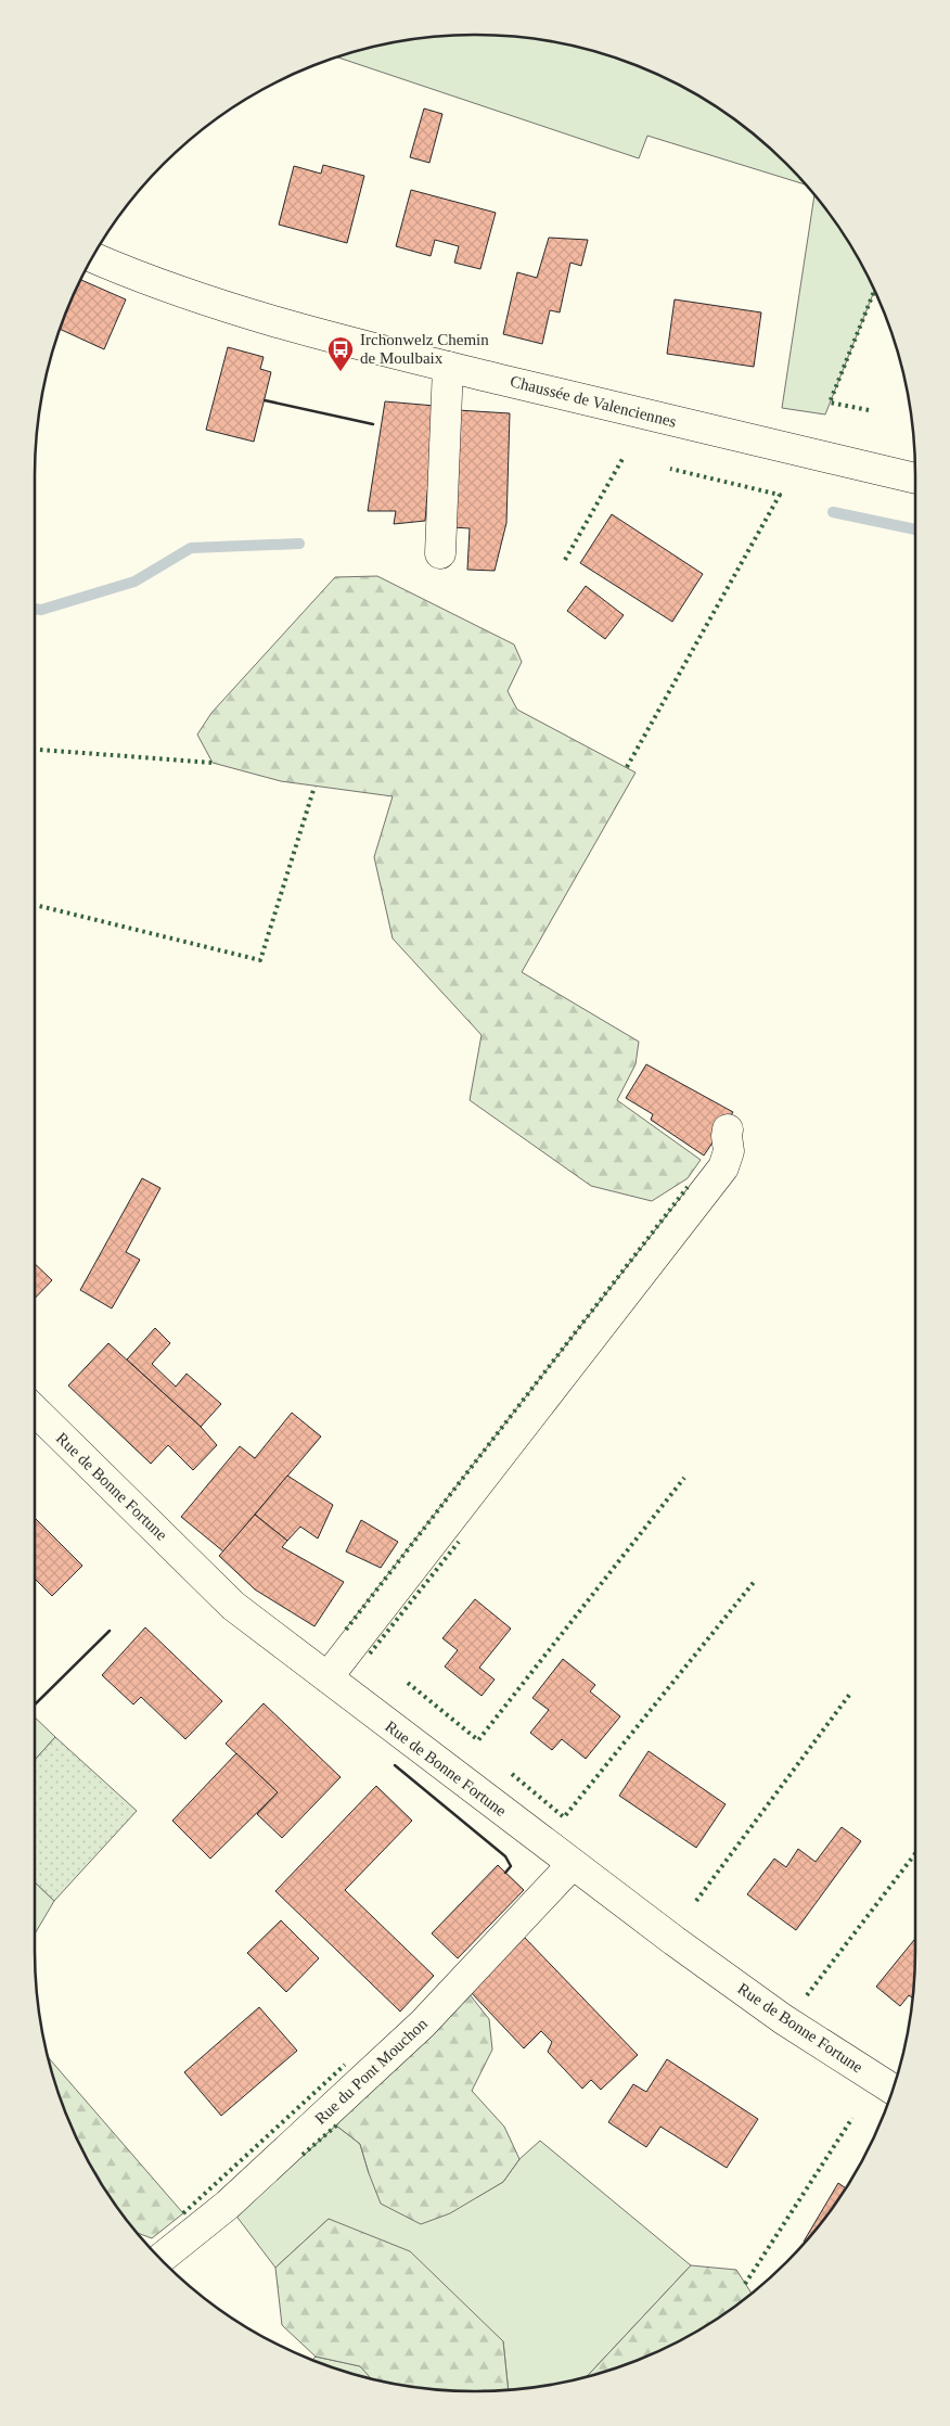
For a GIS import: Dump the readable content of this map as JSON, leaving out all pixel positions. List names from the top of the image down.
{
  "streets": {
    "street": ["Chaussée de Valenciennes", "Rue de Bonne Fortune", "Rue du Pont Mouchon"]
  },
  "crossings": [
    ["Rue de Bonne Fortune", "Rue du Pont Mouchon"]
  ],
  "places": {
    "bus stop": ["Irchonwelz Chemin de Moulbaix"]
  }
}
